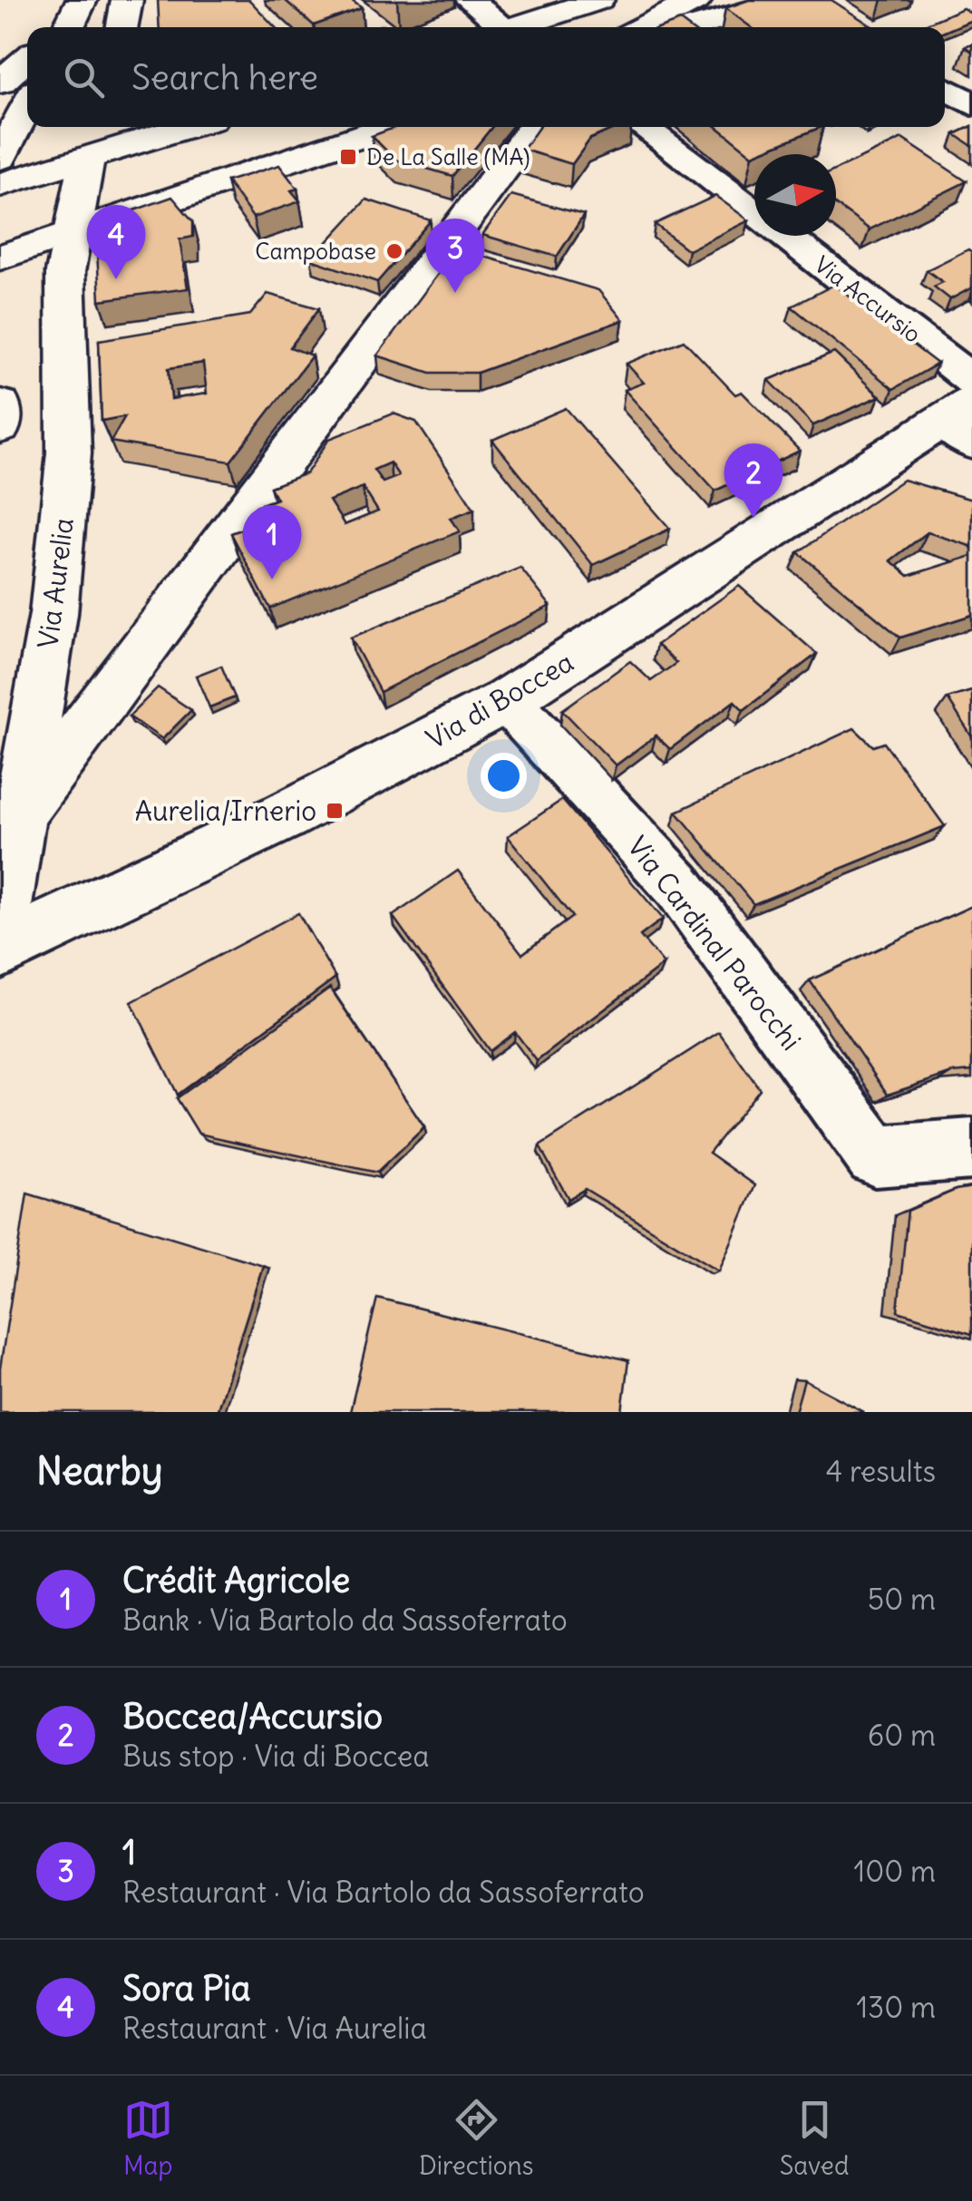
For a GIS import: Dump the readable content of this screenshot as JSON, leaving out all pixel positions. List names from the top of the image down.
{
  "streets": {
    "main road": ["Via Aurelia", "Via di Boccea"],
    "street": ["Via Accursio", "Via Cardinal Parocchi"]
  },
  "crossings": [
    ["Via di Boccea", "Via Cardinal Parocchi"]
  ],
  "places": {
    "transit": ["De La Salle (MA)", "Aurelia/Irnerio"],
    "other": ["Campobase"]
  },
  "north": "right",
  "page": {
    "search": "Search here",
    "pins": [
      "4",
      "3",
      "2",
      "1"
    ],
    "heading": ["Nearby", "4 results"],
    "list": [
      {
        "mark": "1",
        "name": "Crédit Agricole",
        "note": "Bank · Via Bartolo da Sassoferrato",
        "value": "50 m"
      },
      {
        "mark": "2",
        "name": "Boccea/Accursio",
        "note": "Bus stop · Via di Boccea",
        "value": "60 m"
      },
      {
        "mark": "3",
        "name": "1",
        "note": "Restaurant · Via Bartolo da Sassoferrato",
        "value": "100 m"
      },
      {
        "mark": "4",
        "name": "Sora Pia",
        "note": "Restaurant · Via Aurelia",
        "value": "130 m"
      }
    ],
    "nav": ["Map", "Directions", "Saved"]
  }
}
